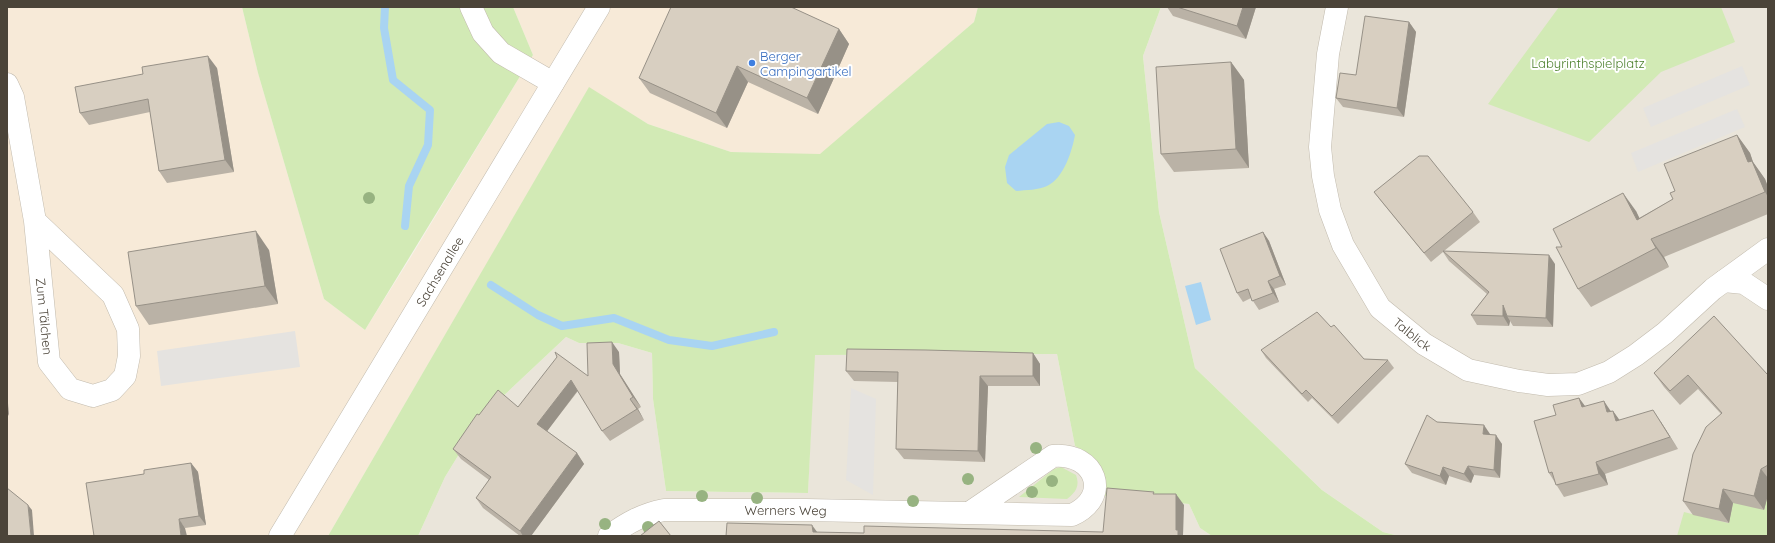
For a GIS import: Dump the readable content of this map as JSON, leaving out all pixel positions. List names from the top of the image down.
{
  "streets": {
    "street": [
      "Sachsenallee",
      "Zum Tälchen",
      "Talblick",
      "Werners Weg"
    ]
  },
  "parks": ["Labyrinthspielplatz"],
  "places": ["Berger Campingartikel"]
}
